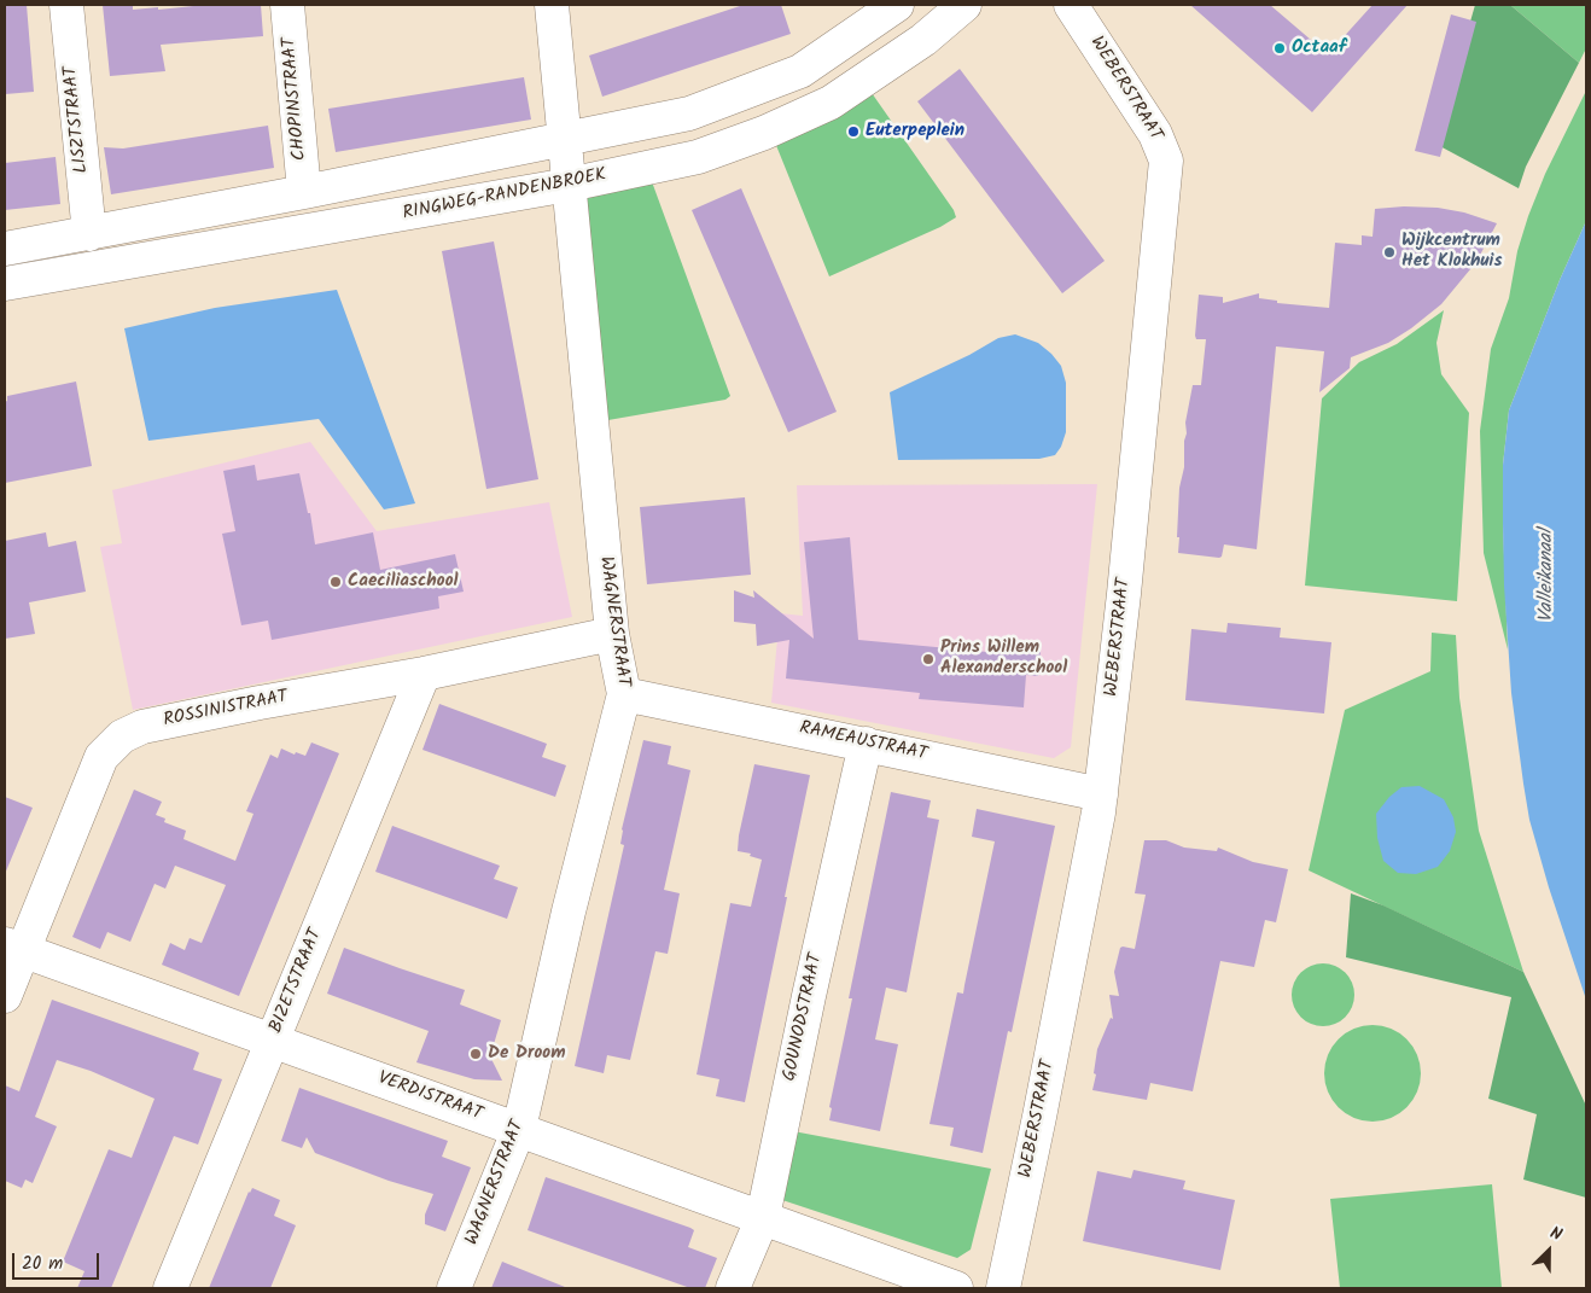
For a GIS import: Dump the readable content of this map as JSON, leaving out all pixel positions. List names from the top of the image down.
{
  "streets": {
    "street": [
      "WEBERSTRAAT",
      "CHOPINSTRAAT",
      "LISZTSTRAAT",
      "RINGWEG-RANDENBROEK",
      "WAGNERSTRAAT",
      "ROSSINISTRAAT",
      "RAMEAUSTRAAT",
      "BIZETSTRAAT",
      "GOUNODSTRAAT",
      "VERDISTRAAT"
    ]
  },
  "crossings": [
    ["WEBERSTRAAT", "RAMEAUSTRAAT"],
    ["RINGWEG-RANDENBROEK", "WAGNERSTRAAT"],
    ["WAGNERSTRAAT", "ROSSINISTRAAT"],
    ["WAGNERSTRAAT", "RAMEAUSTRAAT"],
    ["WAGNERSTRAAT", "VERDISTRAAT"],
    ["ROSSINISTRAAT", "BIZETSTRAAT"],
    ["ROSSINISTRAAT", "VERDISTRAAT"],
    ["RAMEAUSTRAAT", "GOUNODSTRAAT"],
    ["BIZETSTRAAT", "VERDISTRAAT"],
    ["GOUNODSTRAAT", "VERDISTRAAT"]
  ],
  "water": ["Valleikanaal"],
  "places": [
    "Octaaf",
    "Euterpeplein",
    "Wijkcentrum Het Klokhuis",
    "Caeciliaschool",
    "Prins Willem Alexanderschool",
    "De Droom"
  ],
  "scale_bar": "20 m",
  "north": "top right"
}
